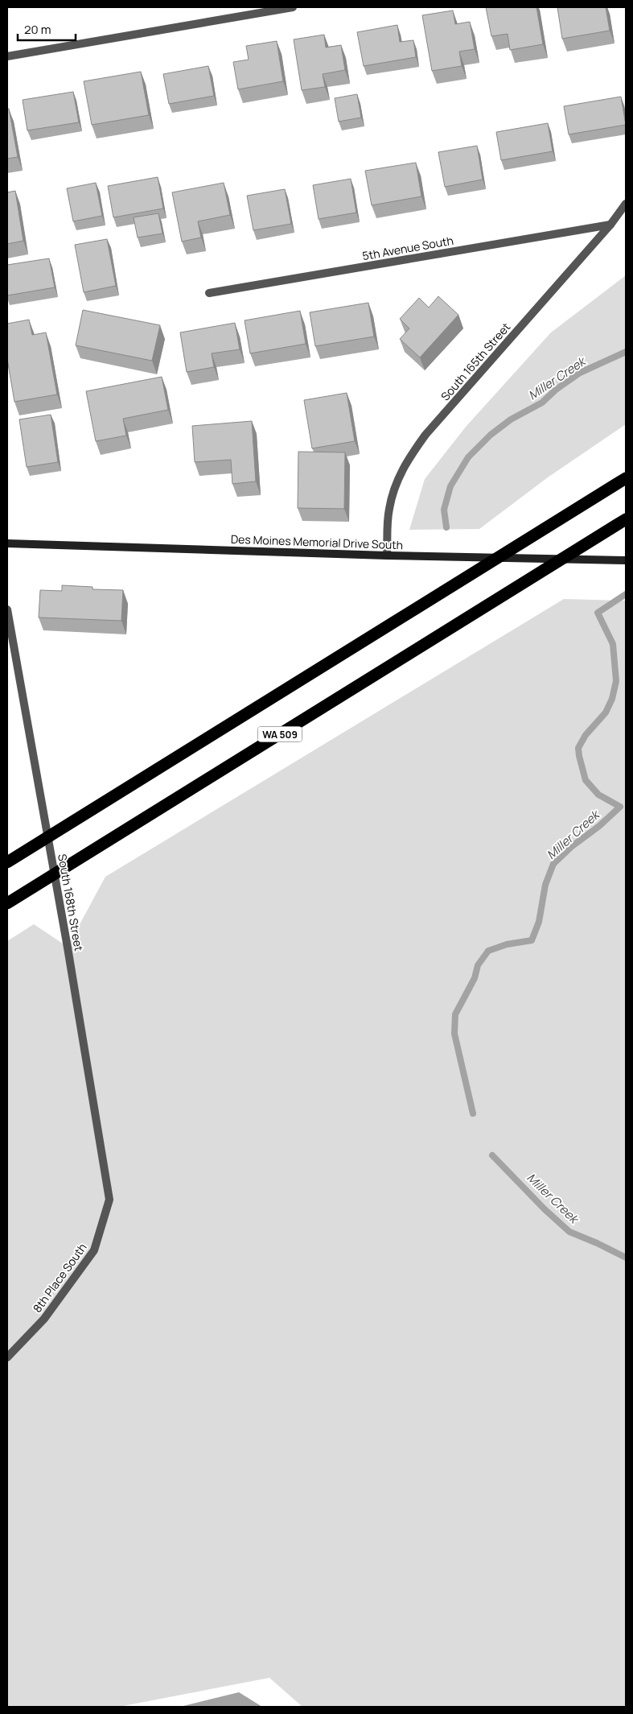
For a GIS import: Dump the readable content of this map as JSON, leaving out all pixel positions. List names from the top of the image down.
{
  "streets": {
    "highway": ["WA 509"],
    "main road": ["Des Moines Memorial Drive South"],
    "street": [
      "5th Avenue South",
      "South 165th Street",
      "South 168th Street",
      "8th Place South"
    ]
  },
  "crossings": [
    ["5th Avenue South", "South 165th Street"],
    ["South 165th Street", "Des Moines Memorial Drive South"],
    ["South 168th Street", "8th Place South"]
  ],
  "water": ["Miller Creek"],
  "scale_bar": "20 m"
}
